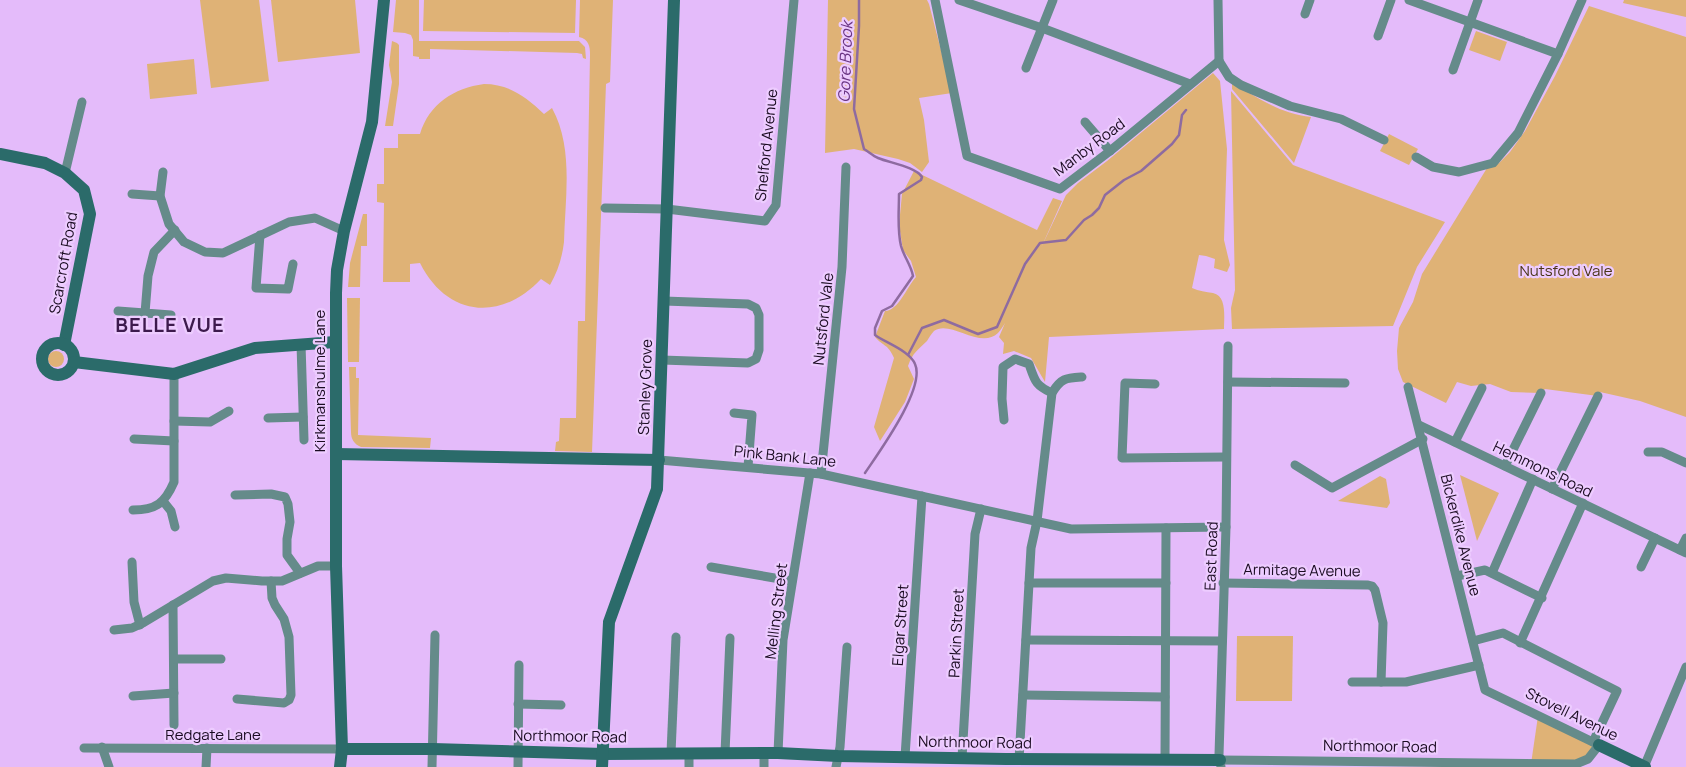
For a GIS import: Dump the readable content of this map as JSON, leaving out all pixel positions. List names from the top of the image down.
{
  "streets": {
    "street": [
      "Shelford Avenue",
      "Manby Road",
      "Scarcroft Road",
      "Nutsford Vale",
      "Kirkmanshulme Lane",
      "Stanley Grove",
      "Pink Bank Lane",
      "Hemmons Road",
      "Bickerdike Avenue",
      "East Road",
      "Armitage Avenue",
      "Melling Street",
      "Elgar Street",
      "Parkin Street",
      "Stovell Avenue",
      "Redgate Lane",
      "Northmoor Road"
    ]
  },
  "crossings": [
    ["Shelford Avenue", "Stanley Grove"],
    ["Nutsford Vale", "Pink Bank Lane"],
    ["Kirkmanshulme Lane", "Pink Bank Lane"],
    ["Kirkmanshulme Lane", "Redgate Lane"],
    ["Kirkmanshulme Lane", "Northmoor Road"],
    ["Stanley Grove", "Pink Bank Lane"],
    ["Stanley Grove", "Northmoor Road"],
    ["Pink Bank Lane", "East Road"],
    ["Pink Bank Lane", "Melling Street"],
    ["Pink Bank Lane", "Elgar Street"],
    ["Pink Bank Lane", "Parkin Street"],
    ["Hemmons Road", "Bickerdike Avenue"],
    ["Bickerdike Avenue", "Stovell Avenue"],
    ["East Road", "Armitage Avenue"],
    ["East Road", "Northmoor Road"],
    ["Melling Street", "Northmoor Road"],
    ["Elgar Street", "Northmoor Road"],
    ["Parkin Street", "Northmoor Road"],
    ["Stovell Avenue", "Northmoor Road"],
    ["Redgate Lane", "Northmoor Road"]
  ],
  "districts": ["BELLE VUE"],
  "water": ["Gore Brook"],
  "parks": ["Nutsford Vale"]
}
